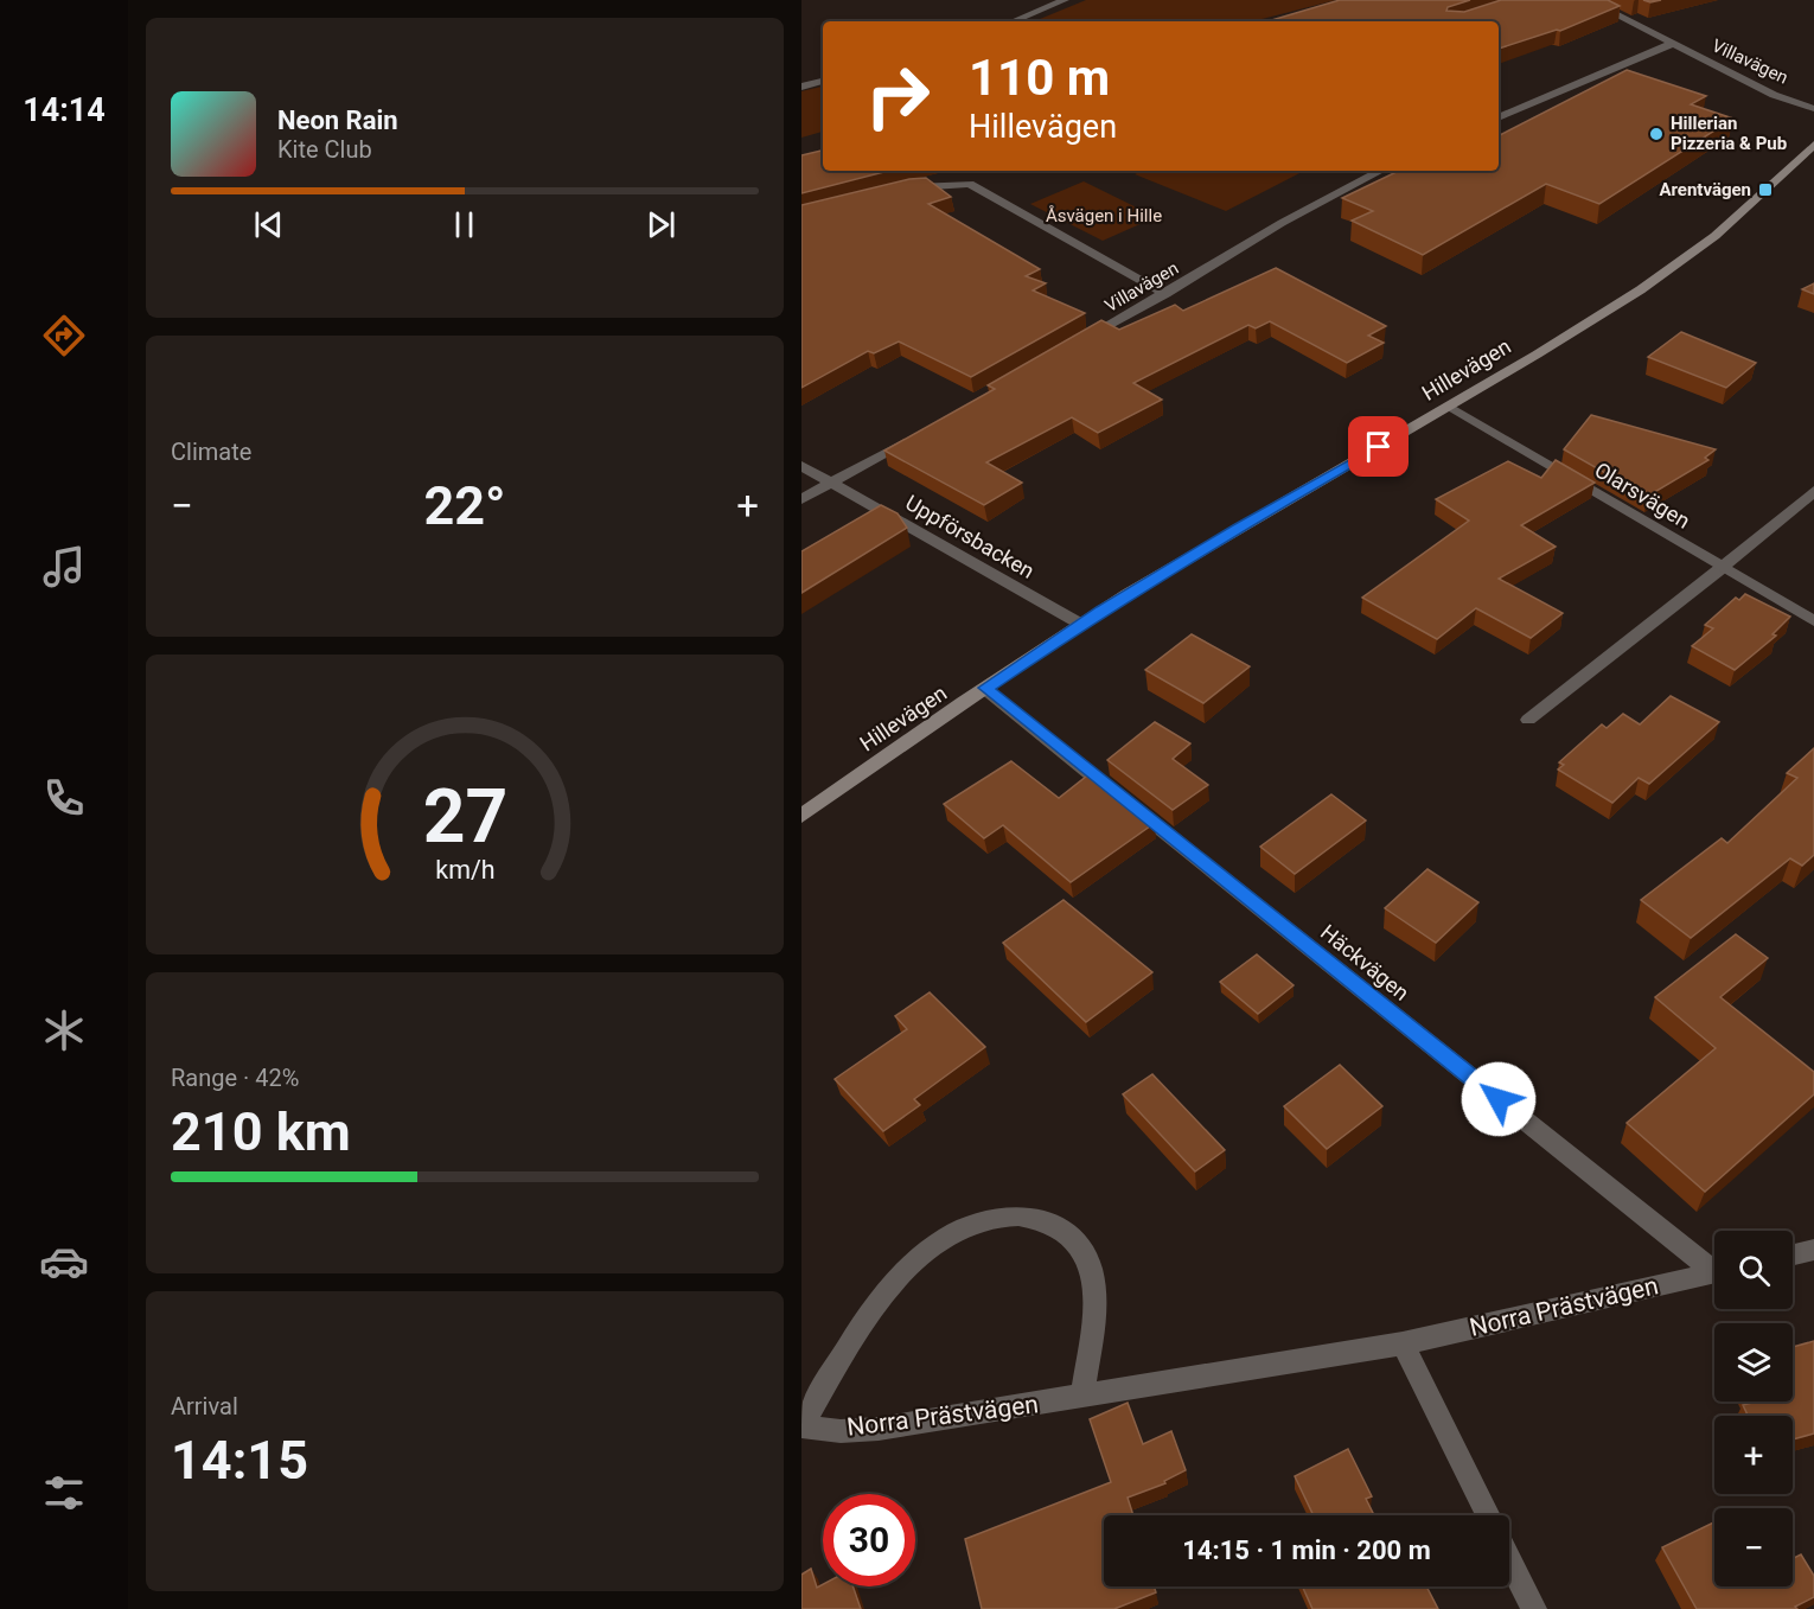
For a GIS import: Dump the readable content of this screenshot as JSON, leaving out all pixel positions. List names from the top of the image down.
{
  "streets": {
    "street": [
      "Villavägen",
      "Hillevägen",
      "Olarsvägen",
      "Uppförsbacken",
      "Häckvägen",
      "Norra Prästvägen"
    ]
  },
  "crossings": [
    ["Hillevägen", "Olarsvägen"],
    ["Hillevägen", "Uppförsbacken"],
    ["Hillevägen", "Häckvägen"]
  ],
  "parks": ["Åsvägen i Hille"],
  "places": {
    "other": ["Hillerian Pizzeria & Pub"],
    "transit": ["Arentvägen"]
  },
  "page": {
    "tabs": "14:14",
    "turn": ["110 m", "Hillevägen"],
    "song": ["Neon Rain", "Kite Club"],
    "tile": [
      "Climate",
      ["Range · 42%", "210 km"],
      ["Arrival", "14:15"]
    ],
    "heat": ["−", "22°", "+"],
    "map_buttons": ["+", "−"],
    "limit": "30",
    "trip": "14:15 · 1 min · 200 m",
    "gauge": ["27", "km/h"]
  }
}
